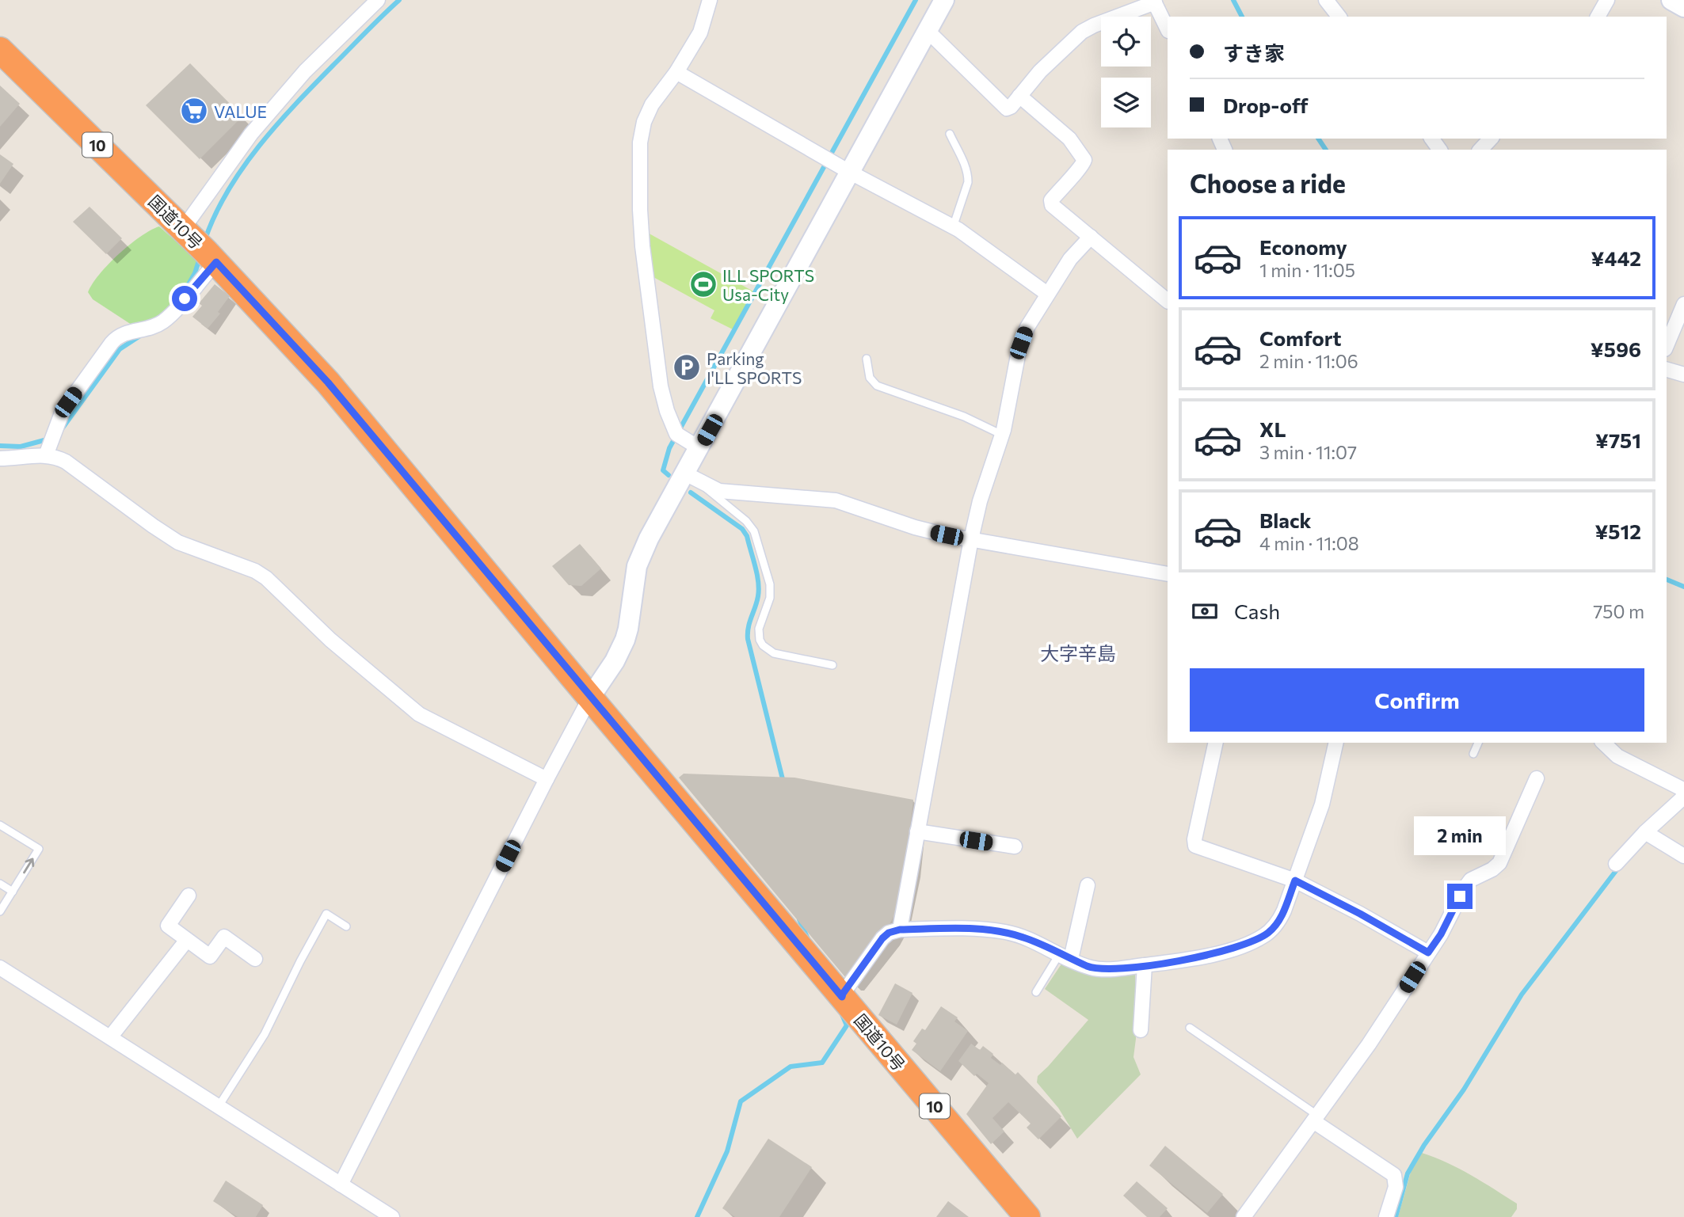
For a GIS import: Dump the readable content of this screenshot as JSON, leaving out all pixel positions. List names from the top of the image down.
{
  "streets": {
    "highway": ["10", "国道10号"]
  },
  "districts": ["大字辛島"],
  "places": {
    "supermarket": ["VALUE"],
    "sports": ["ILL SPORTS Usa-City"],
    "parking": ["Parking I'LL SPORTS"]
  },
  "page": {
    "banner": ["すき家", "Drop-off"],
    "heading": "Choose a ride",
    "list": [
      {
        "name": "Economy",
        "note": "1 min · 11:05",
        "value": "¥442"
      },
      {
        "name": "Comfort",
        "note": "2 min · 11:06",
        "value": "¥596"
      },
      {
        "name": "XL",
        "note": "3 min · 11:07",
        "value": "¥751"
      },
      {
        "name": "Black",
        "note": "4 min · 11:08",
        "value": "¥512"
      }
    ],
    "pay": ["Cash", "750 m"],
    "buttons": "Confirm",
    "bubble": "2 min"
  }
}
